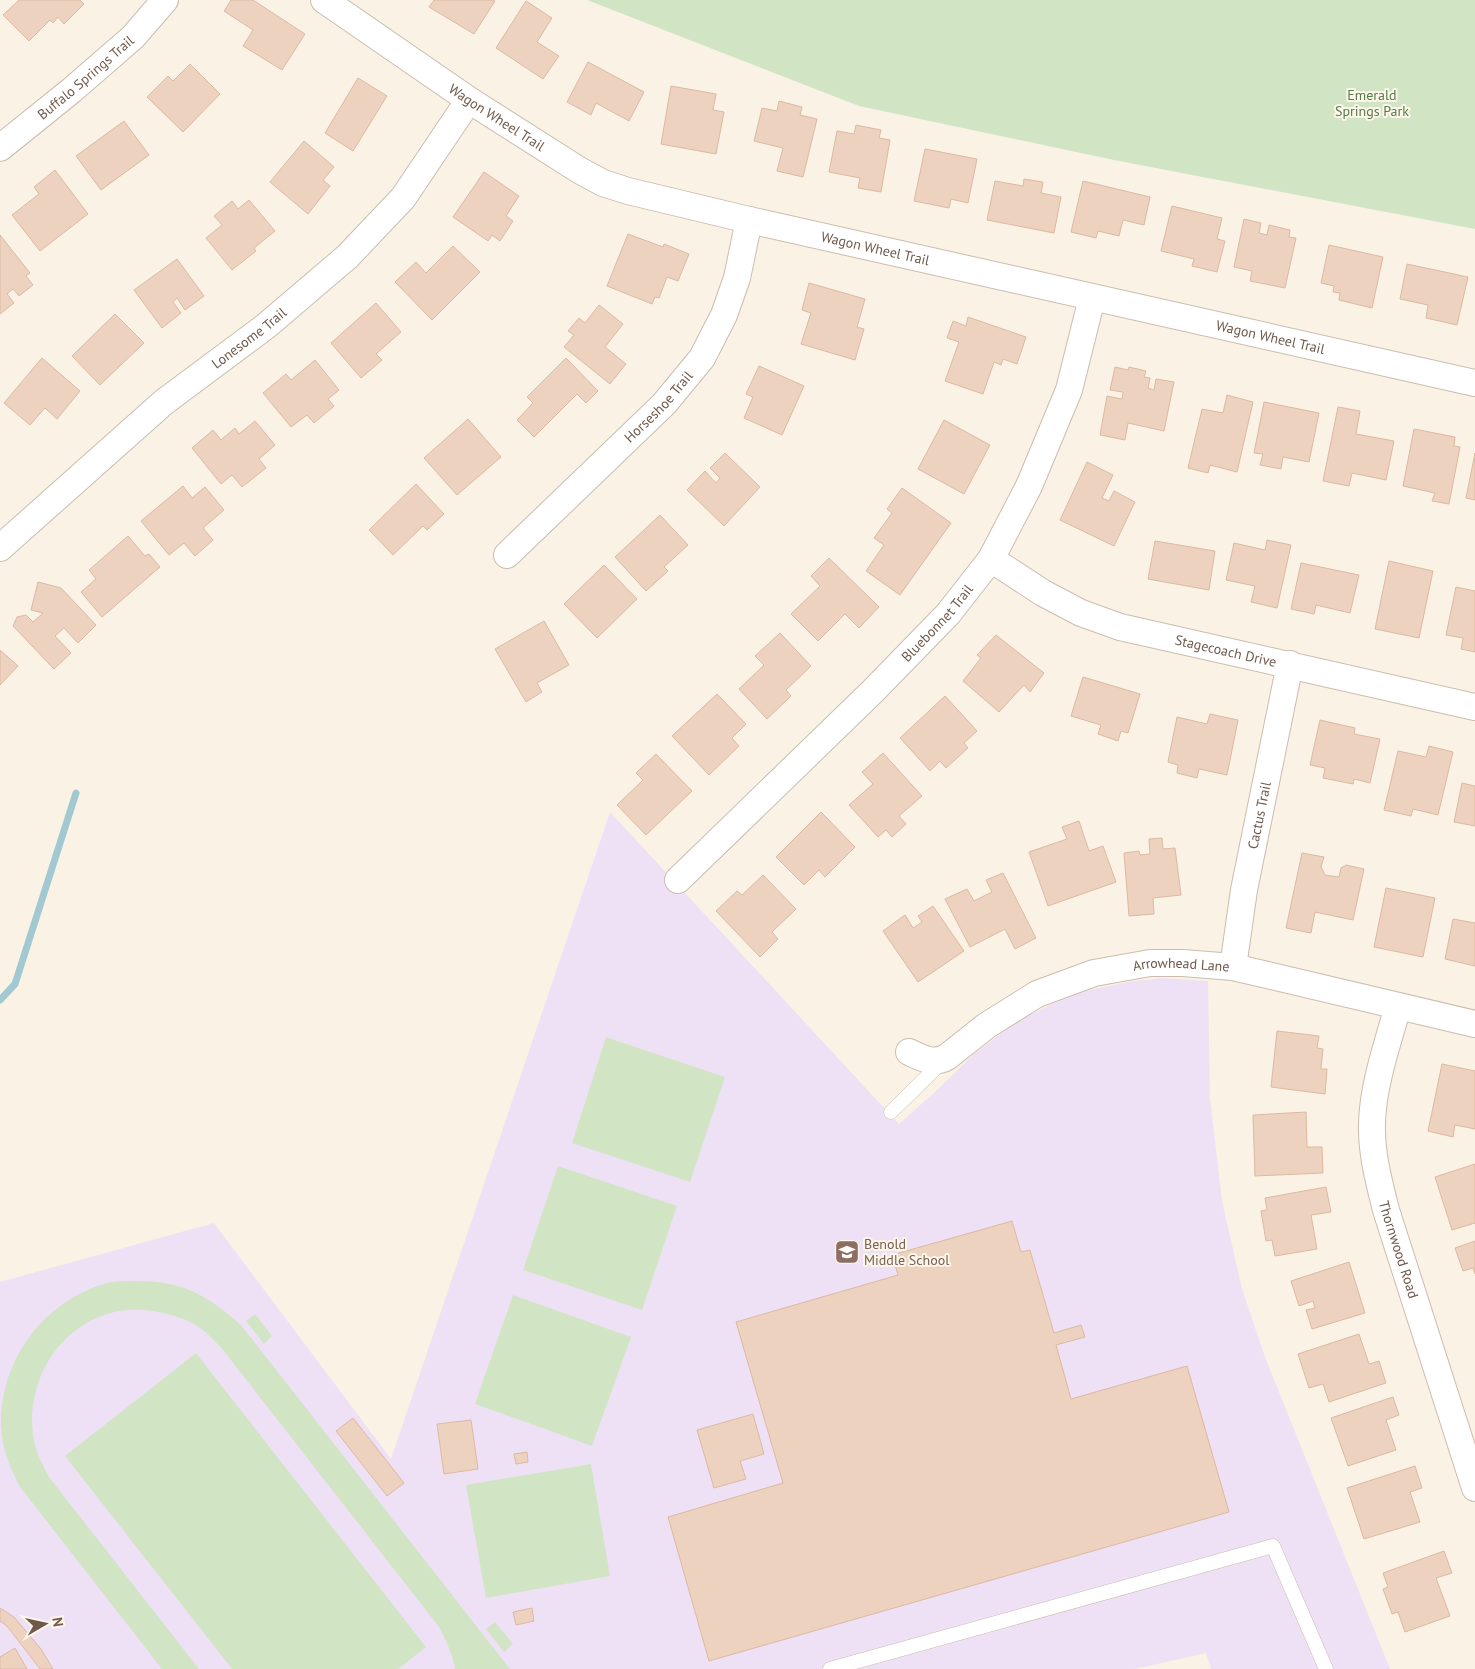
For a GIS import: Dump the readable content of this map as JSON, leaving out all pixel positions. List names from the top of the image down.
{
  "streets": {
    "street": [
      "Buffalo Springs Trail",
      "Wagon Wheel Trail",
      "Lonesome Trail",
      "Horseshoe Trail",
      "Bluebonnet Trail",
      "Stagecoach Drive",
      "Cactus Trail",
      "Arrowhead Lane",
      "Thornwood Road"
    ]
  },
  "crossings": [
    ["Wagon Wheel Trail", "Lonesome Trail"],
    ["Wagon Wheel Trail", "Horseshoe Trail"],
    ["Wagon Wheel Trail", "Bluebonnet Trail"],
    ["Bluebonnet Trail", "Stagecoach Drive"],
    ["Stagecoach Drive", "Cactus Trail"],
    ["Cactus Trail", "Arrowhead Lane"],
    ["Arrowhead Lane", "Thornwood Road"]
  ],
  "parks": ["Emerald Springs Park"],
  "places": {
    "school or university": ["Benold Middle School"]
  },
  "north": "right"
}
